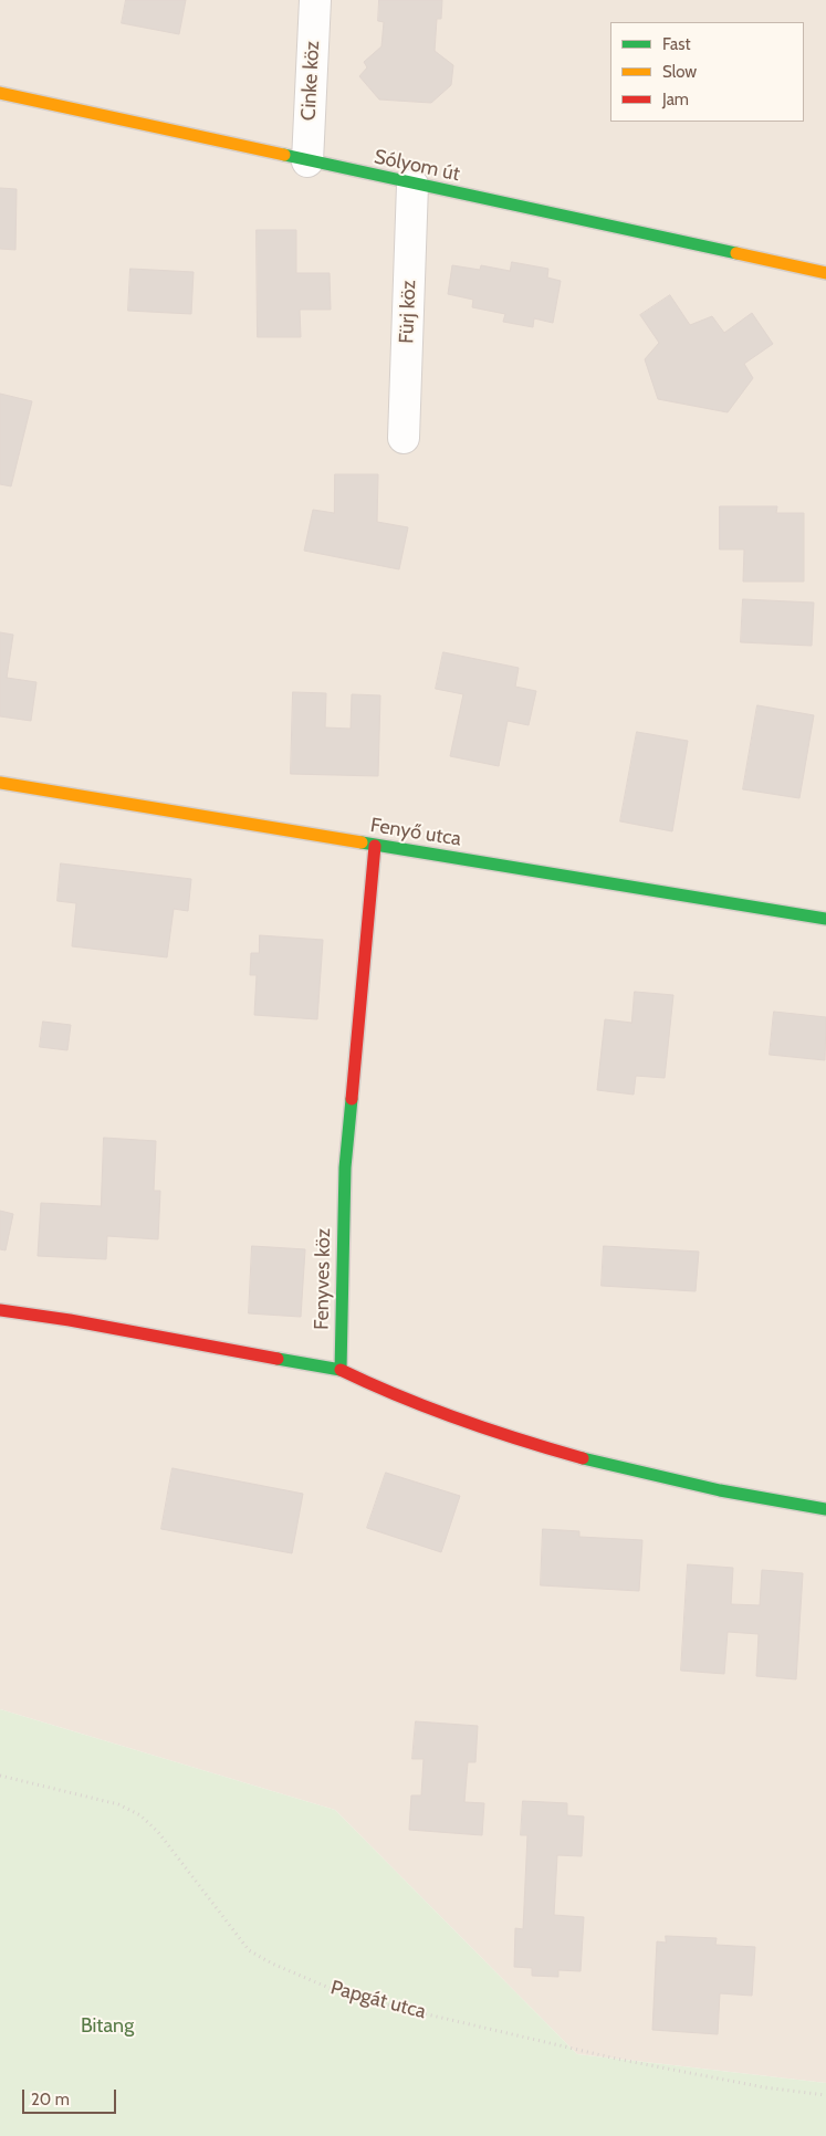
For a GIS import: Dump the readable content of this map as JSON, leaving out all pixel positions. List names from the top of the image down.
{
  "streets": {
    "street": [
      "Cinke köz",
      "Sólyom út",
      "Fürj köz",
      "Fenyő utca",
      "Fenyves köz"
    ],
    "path": ["Papgát utca"]
  },
  "crossings": [
    ["Cinke köz", "Sólyom út"],
    ["Sólyom út", "Fürj köz"],
    ["Fenyő utca", "Fenyves köz"]
  ],
  "parks": ["Bitang"],
  "legend": ["Fast", "Slow", "Jam"],
  "scale_bar": "20 m"
}
